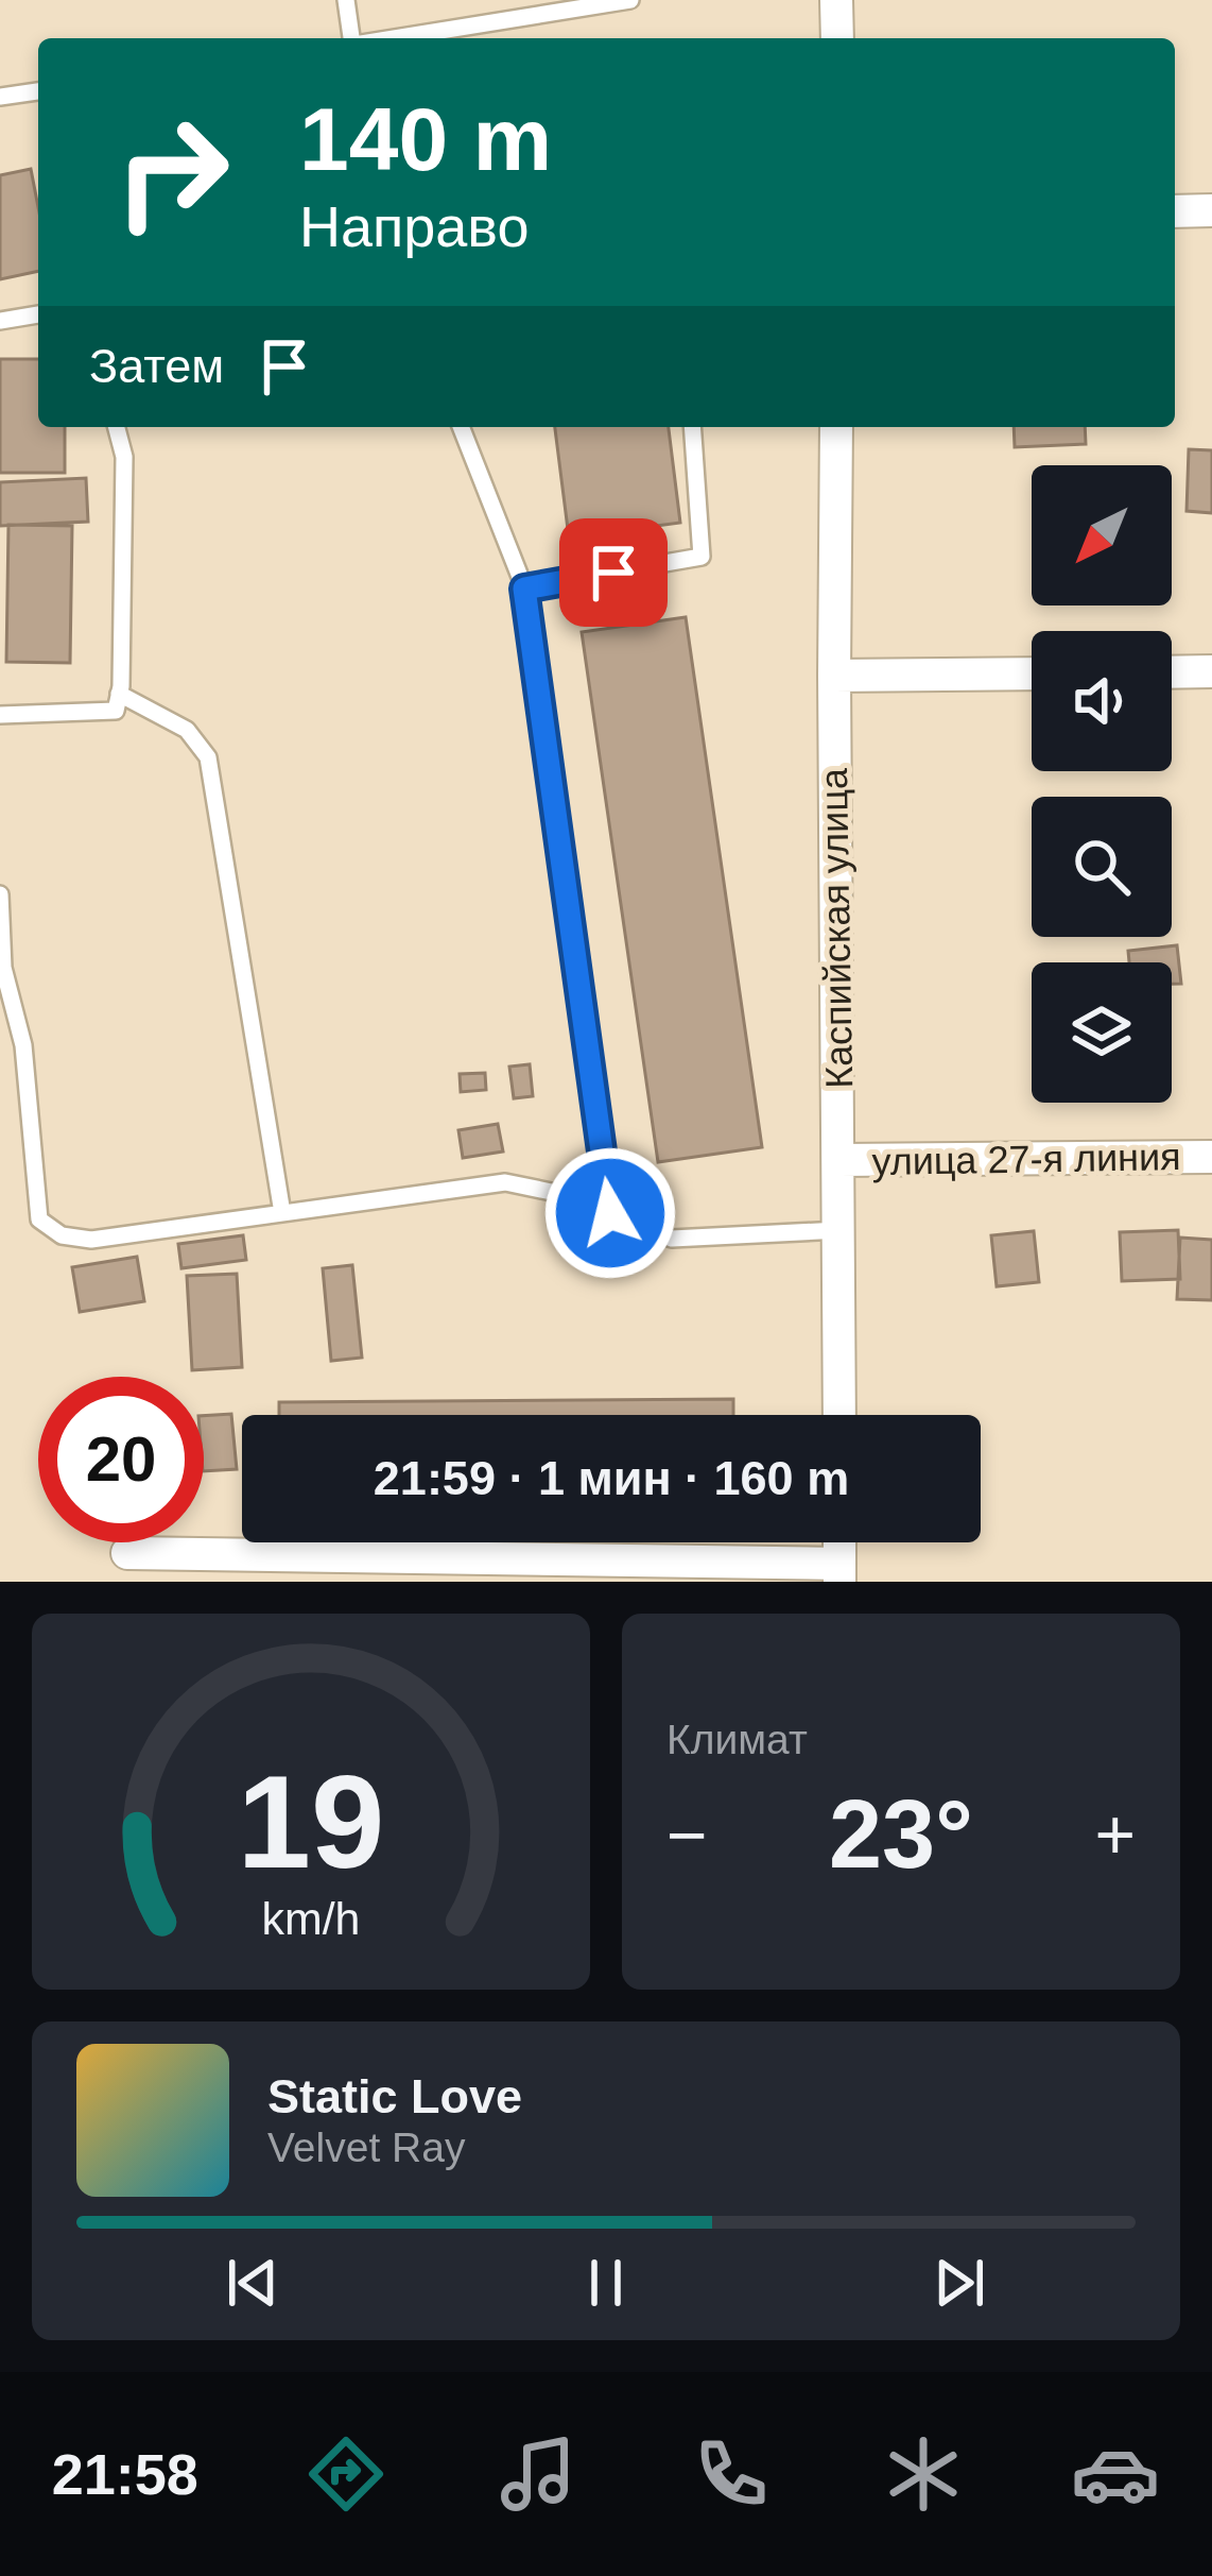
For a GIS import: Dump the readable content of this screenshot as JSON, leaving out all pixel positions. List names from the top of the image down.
{
  "streets": {
    "street": ["Каспийская улица", "улица 27-я линия"]
  },
  "crossings": [
    ["Каспийская улица", "улица 27-я линия"]
  ],
  "north": "bottom left",
  "page": {
    "turn": ["140 m", "Направо"],
    "then": "Затем",
    "limit": "20",
    "trip": "21:59 · 1 мин · 160 m",
    "tile": "Климат",
    "heat": ["−", "23°", "+"],
    "song": ["Static Love", "Velvet Ray"],
    "tabs": "21:58",
    "gauge": ["19", "km/h"]
  }
}
